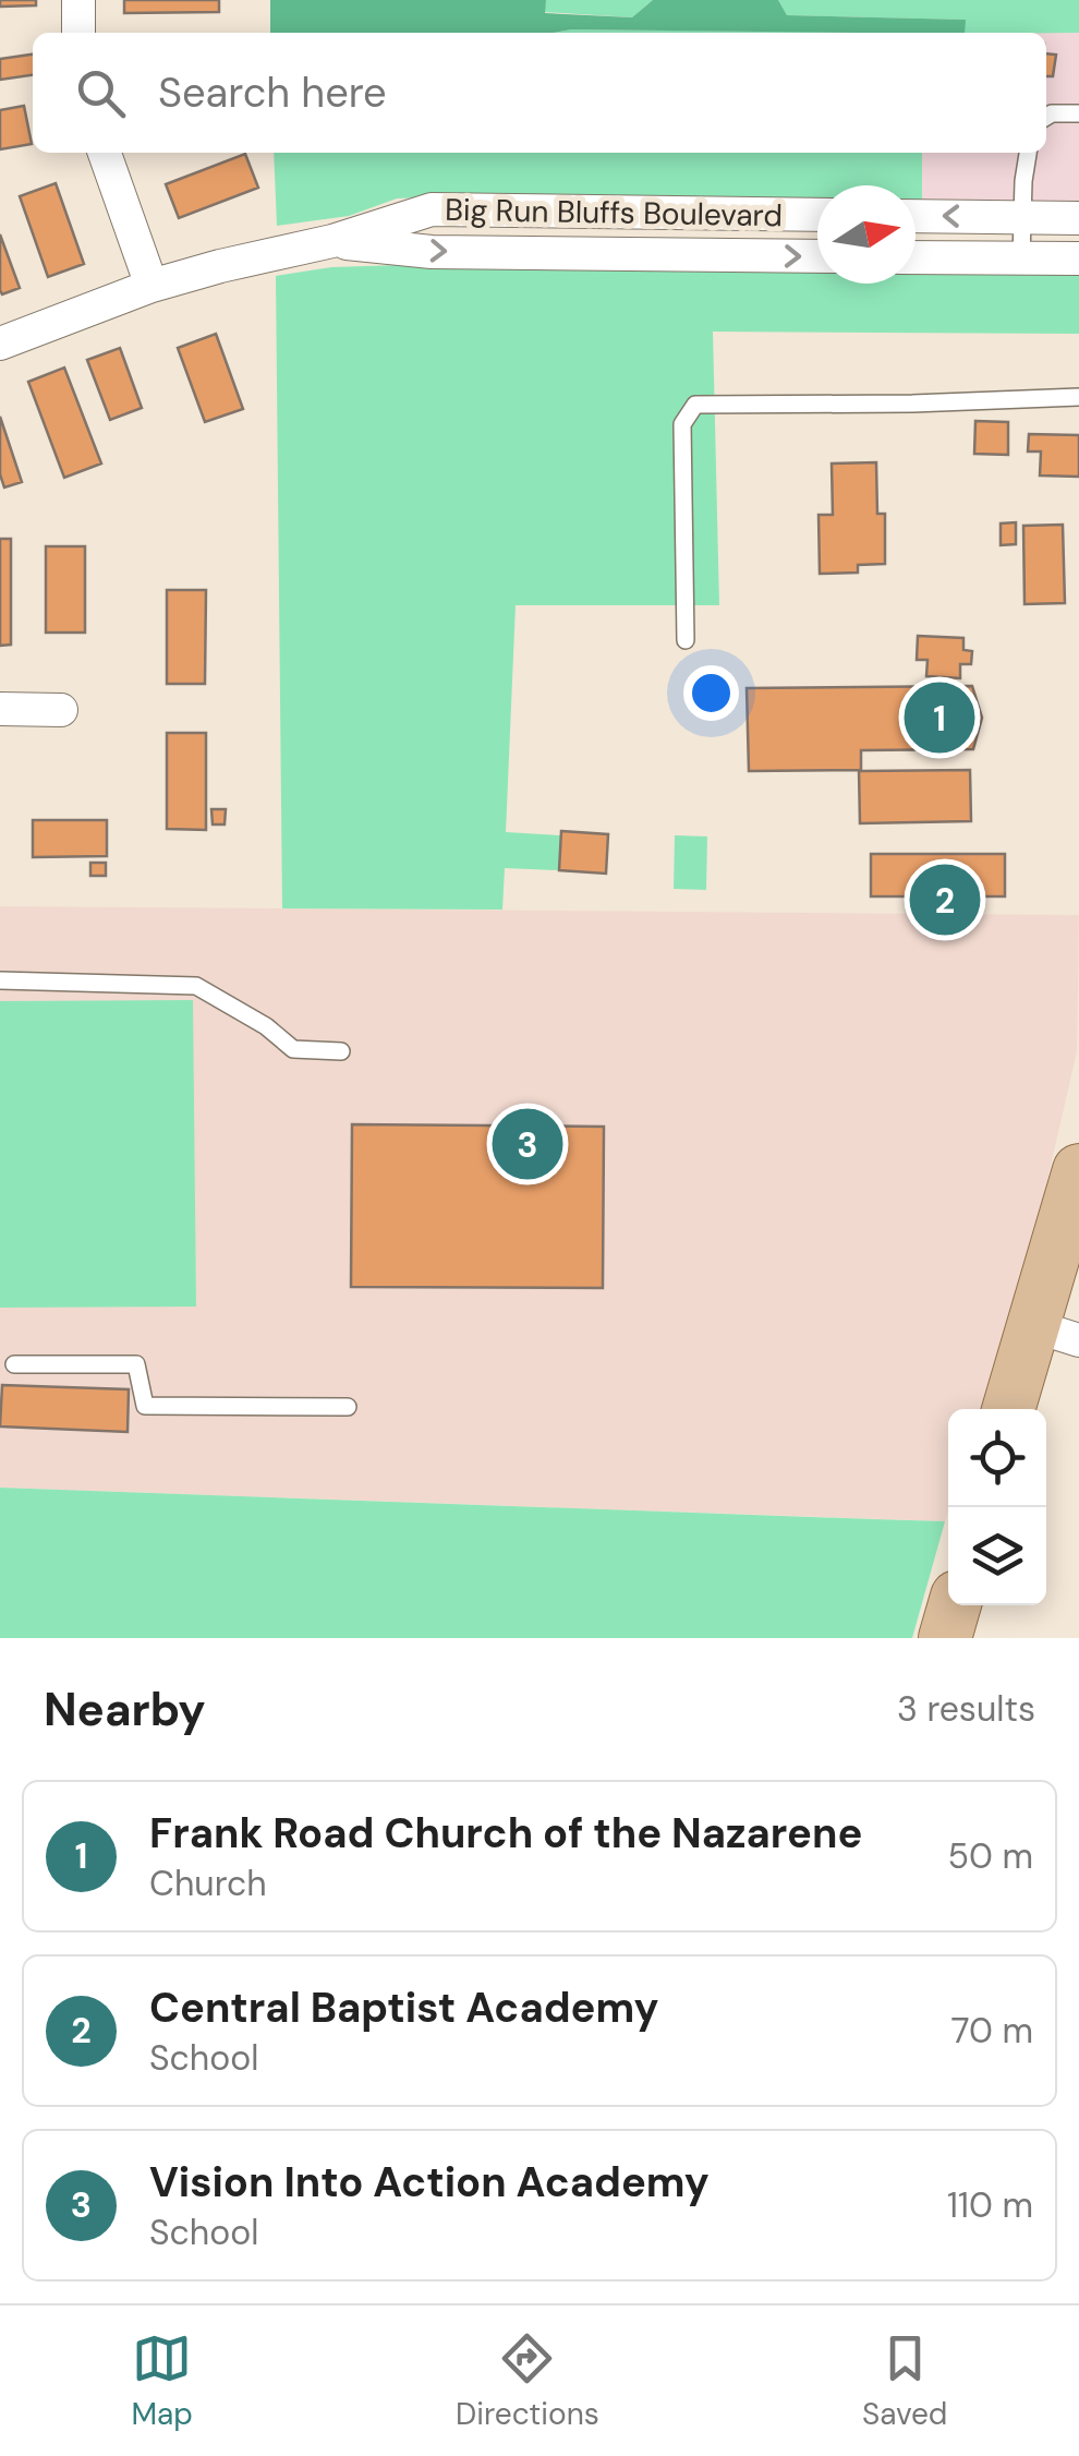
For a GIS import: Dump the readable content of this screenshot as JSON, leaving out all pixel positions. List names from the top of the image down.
{
  "streets": {
    "street": ["Big Run Bluffs Boulevard"]
  },
  "north": "right",
  "page": {
    "search": "Search here",
    "pins": ["1", "2", "3"],
    "heading": ["Nearby", "3 results"],
    "list": [
      {
        "mark": "1",
        "name": "Frank Road Church of the Nazarene",
        "note": "Church",
        "value": "50 m"
      },
      {
        "mark": "2",
        "name": "Central Baptist Academy",
        "note": "School",
        "value": "70 m"
      },
      {
        "mark": "3",
        "name": "Vision Into Action Academy",
        "note": "School",
        "value": "110 m"
      }
    ],
    "nav": ["Map", "Directions", "Saved"]
  }
}
